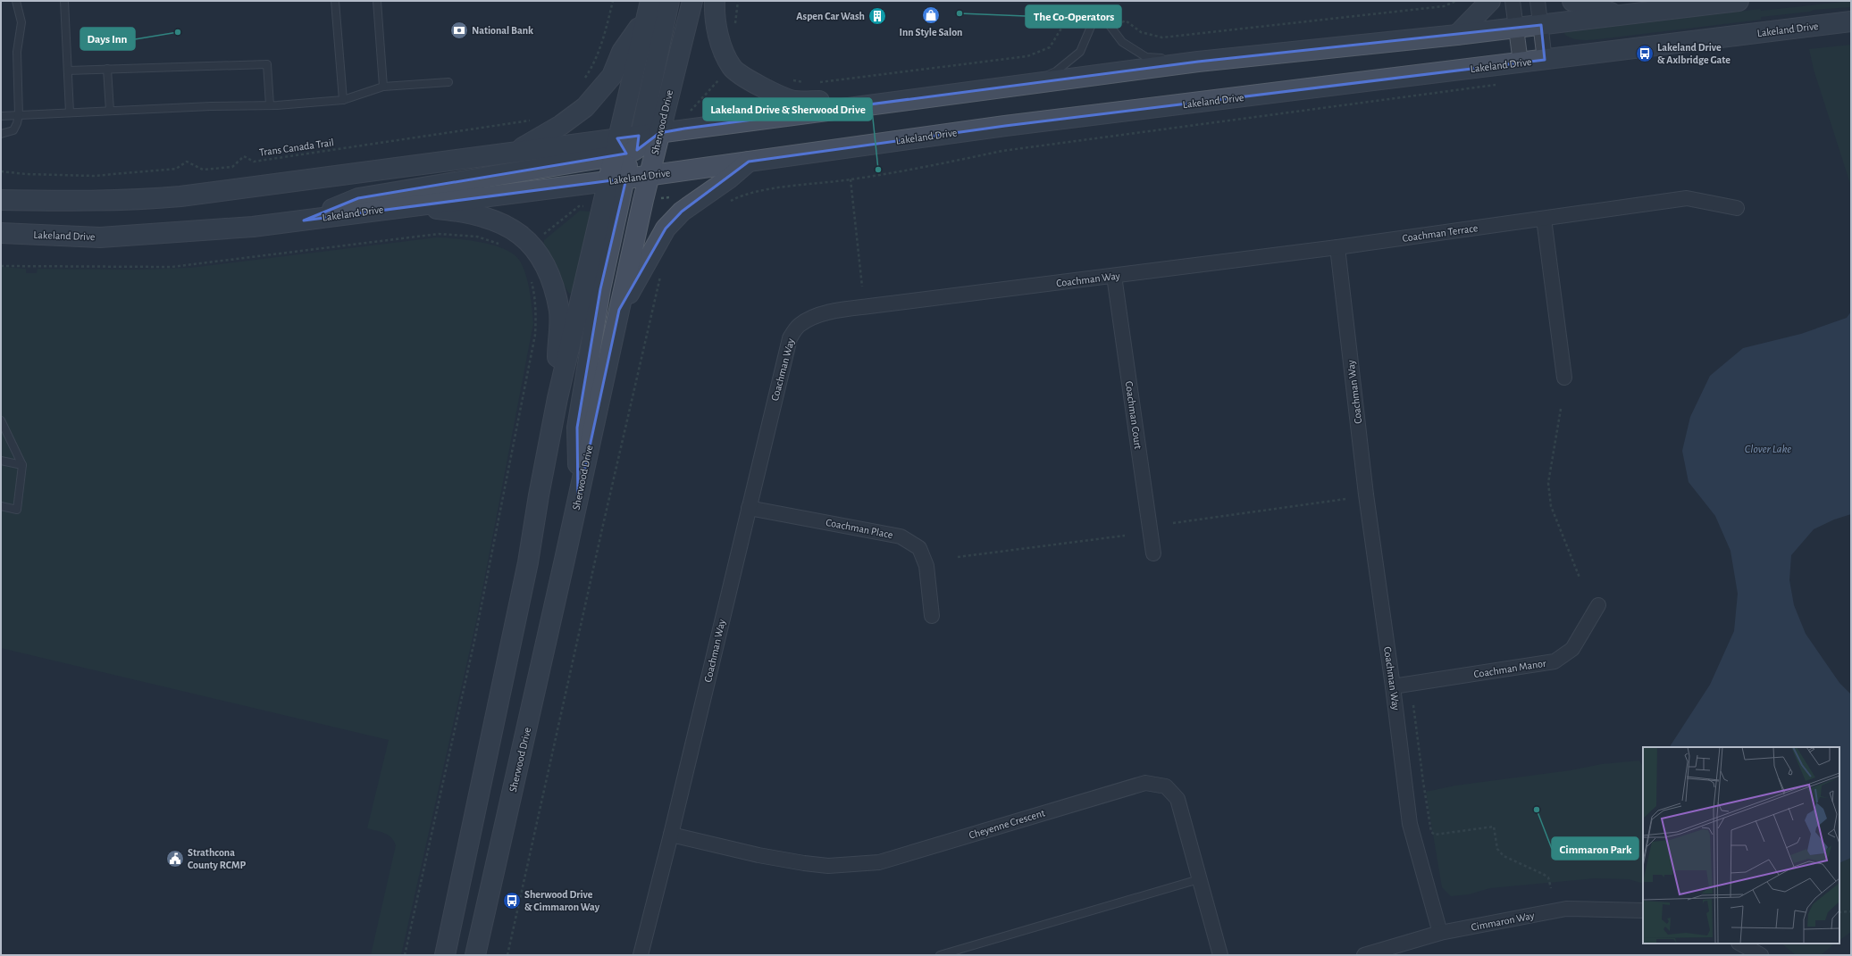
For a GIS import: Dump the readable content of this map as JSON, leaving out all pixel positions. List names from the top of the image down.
{
  "streets": {
    "main road": ["Lakeland Drive", "Sherwood Drive"],
    "street": [
      "Coachman Terrace",
      "Coachman Way",
      "Coachman Court",
      "Coachman Place",
      "Coachman Manor",
      "Cheyenne Crescent",
      "Cimmaron Way"
    ],
    "path": ["Trans Canada Trail"]
  },
  "crossings": [
    ["Lakeland Drive", "Sherwood Drive"],
    ["Coachman Terrace", "Coachman Way"],
    ["Coachman Way", "Coachman Court"],
    ["Coachman Way", "Coachman Place"],
    ["Coachman Way", "Coachman Manor"],
    ["Coachman Way", "Cheyenne Crescent"],
    ["Coachman Way", "Cimmaron Way"]
  ],
  "water": ["Clover Lake"],
  "places": {
    "other": [
      "The Co-Operators",
      "Days Inn",
      "Lakeland Drive & Sherwood Drive",
      "Cimmaron Park"
    ],
    "shop": ["Inn Style Salon"],
    "building": ["Aspen Car Wash"],
    "bank": ["National Bank"],
    "bus stop": ["Lakeland Drive & Axlbridge Gate", "Sherwood Drive & Cimmaron Way"],
    "public building": ["Strathcona County RCMP"]
  }
}
